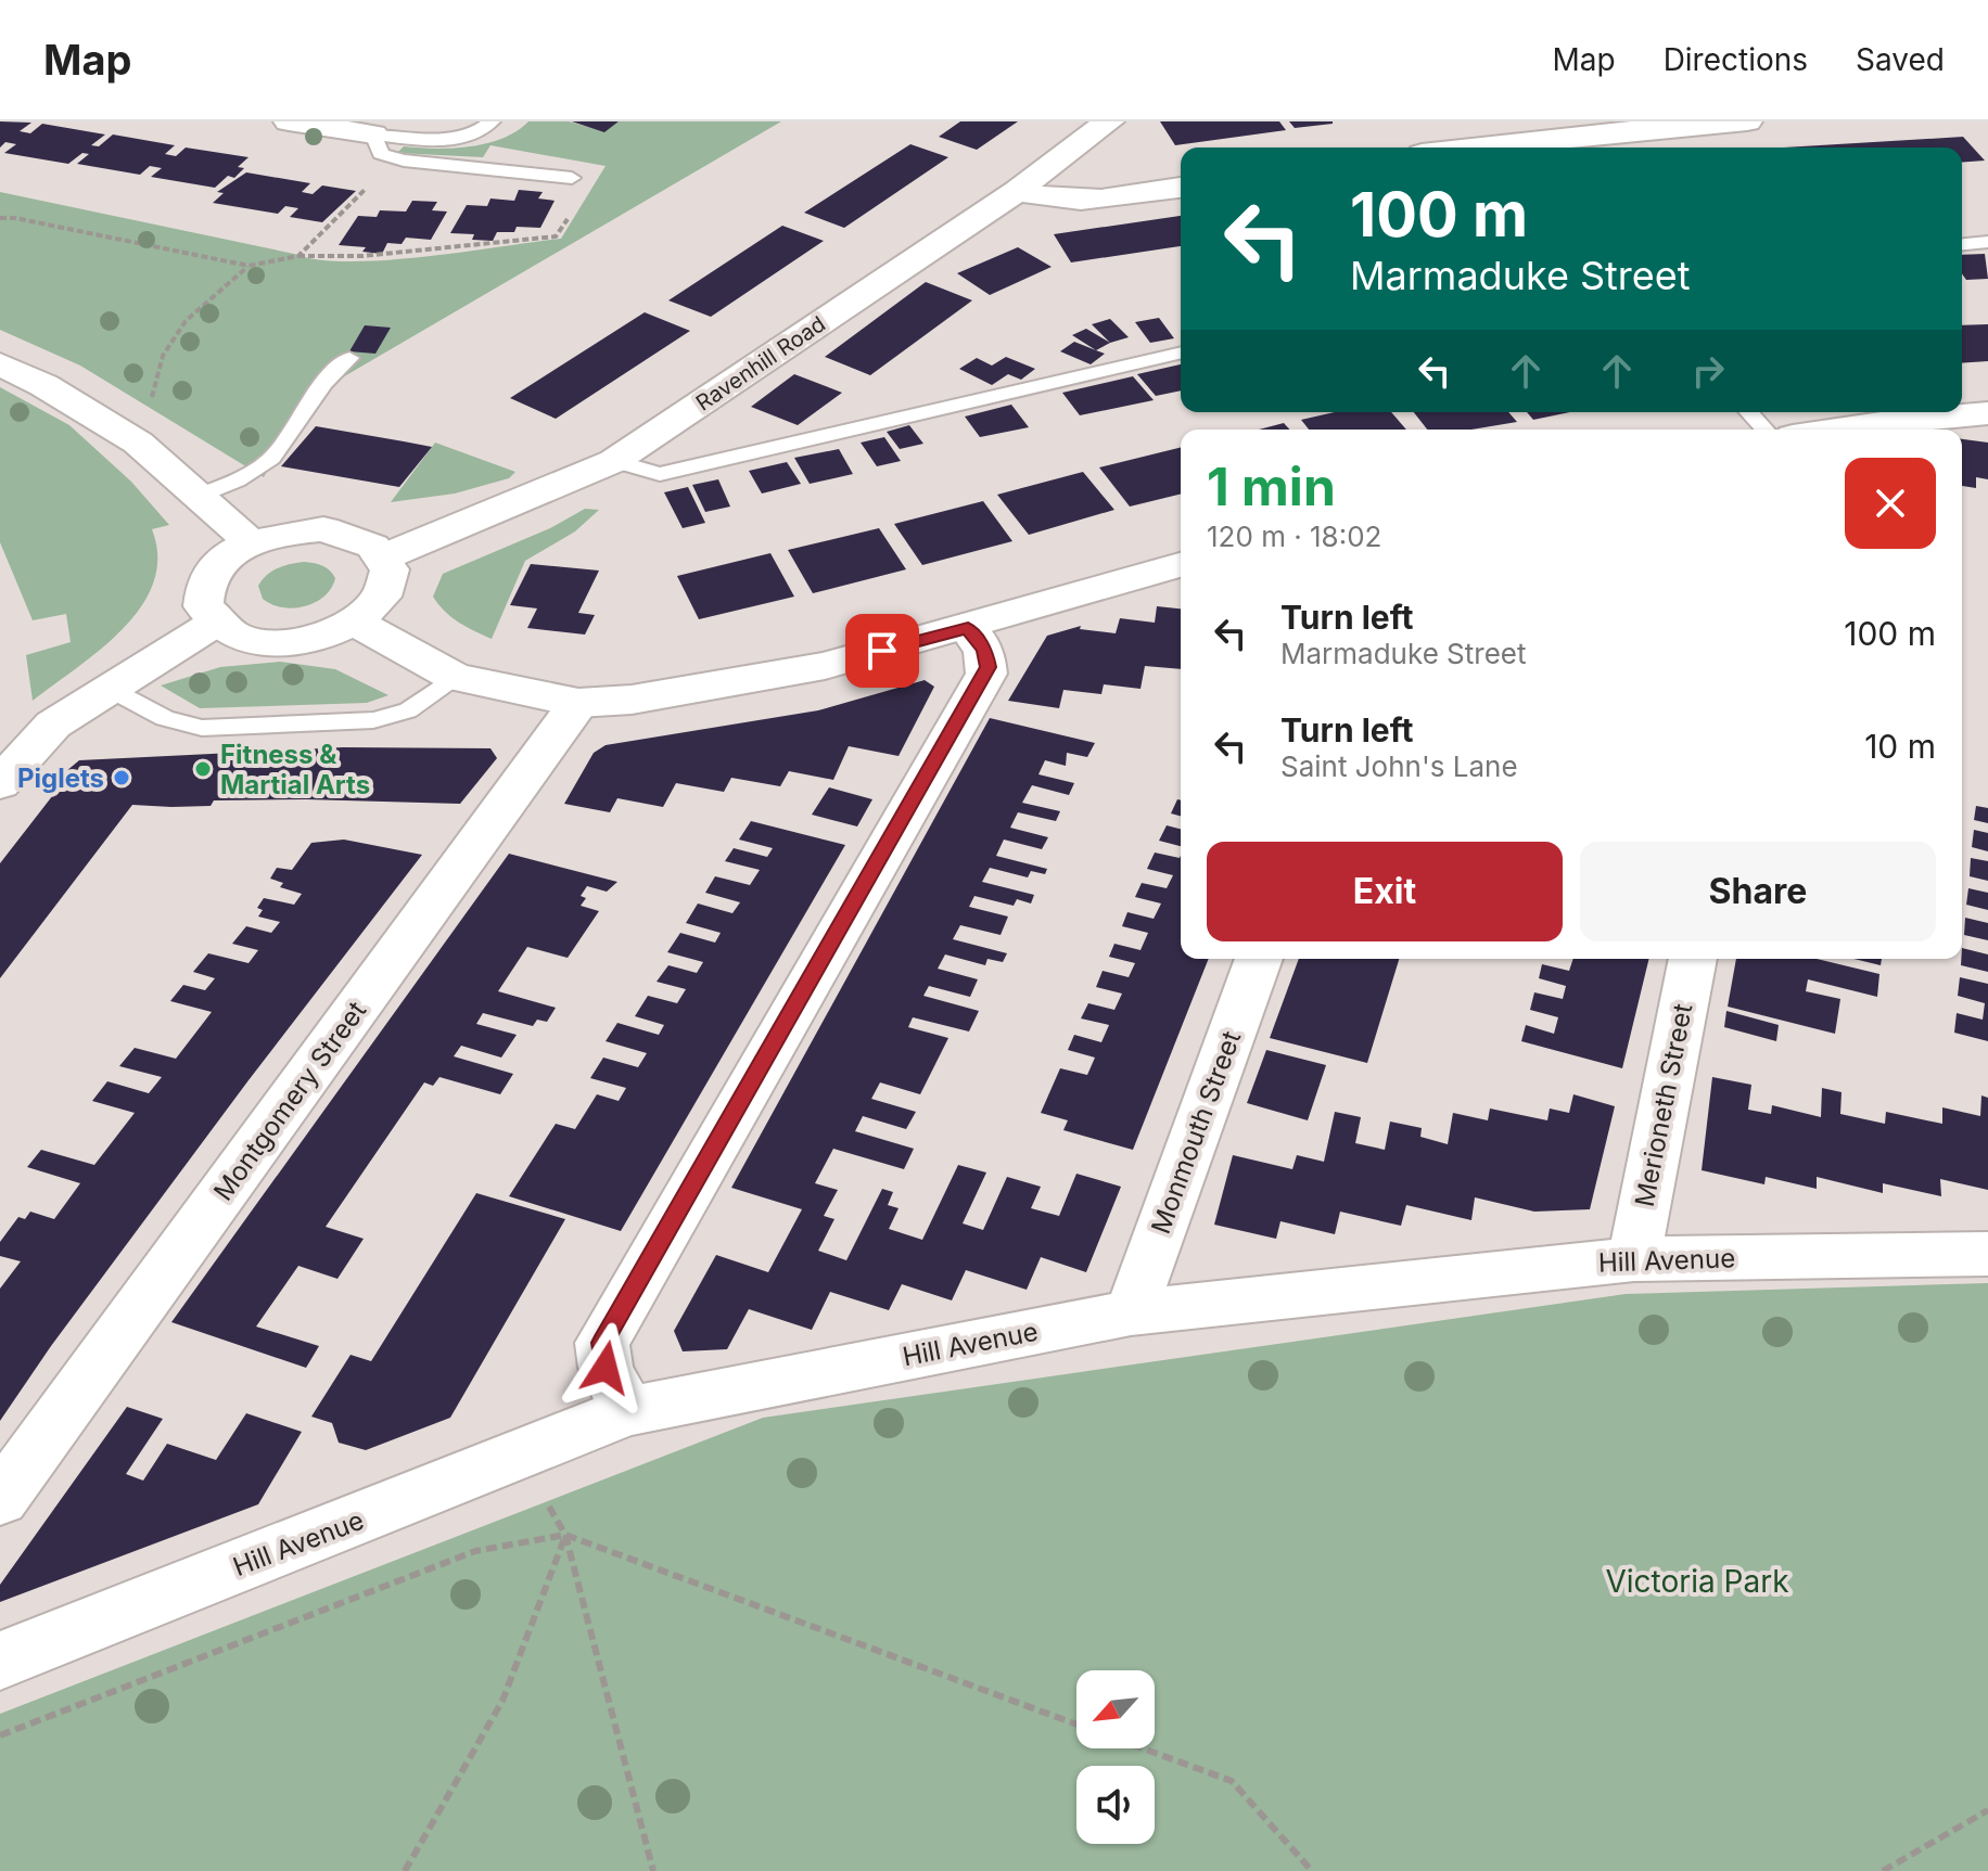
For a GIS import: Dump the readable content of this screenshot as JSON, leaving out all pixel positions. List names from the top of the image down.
{
  "streets": {
    "street": [
      "Ravenhill Road",
      "Montgomery Street",
      "Merioneth Street",
      "Monmouth Street",
      "Hill Avenue"
    ]
  },
  "crossings": [
    ["Merioneth Street", "Hill Avenue"],
    ["Monmouth Street", "Hill Avenue"]
  ],
  "parks": ["Victoria Park"],
  "places": ["Fitness & Martial Arts", "Piglets"],
  "north": "bottom left",
  "page": {
    "header": "Map",
    "nav": ["Map", "Directions", "Saved"],
    "turn": ["100 m", "Marmaduke Street"],
    "heading": ["1 min", "120 m · 18:02"],
    "list": [
      {
        "name": "Turn left",
        "note": "Marmaduke Street",
        "value": "100 m"
      },
      {
        "name": "Turn left",
        "note": "Saint John's Lane",
        "value": "10 m"
      }
    ],
    "buttons": ["Exit", "Share"]
  }
}
